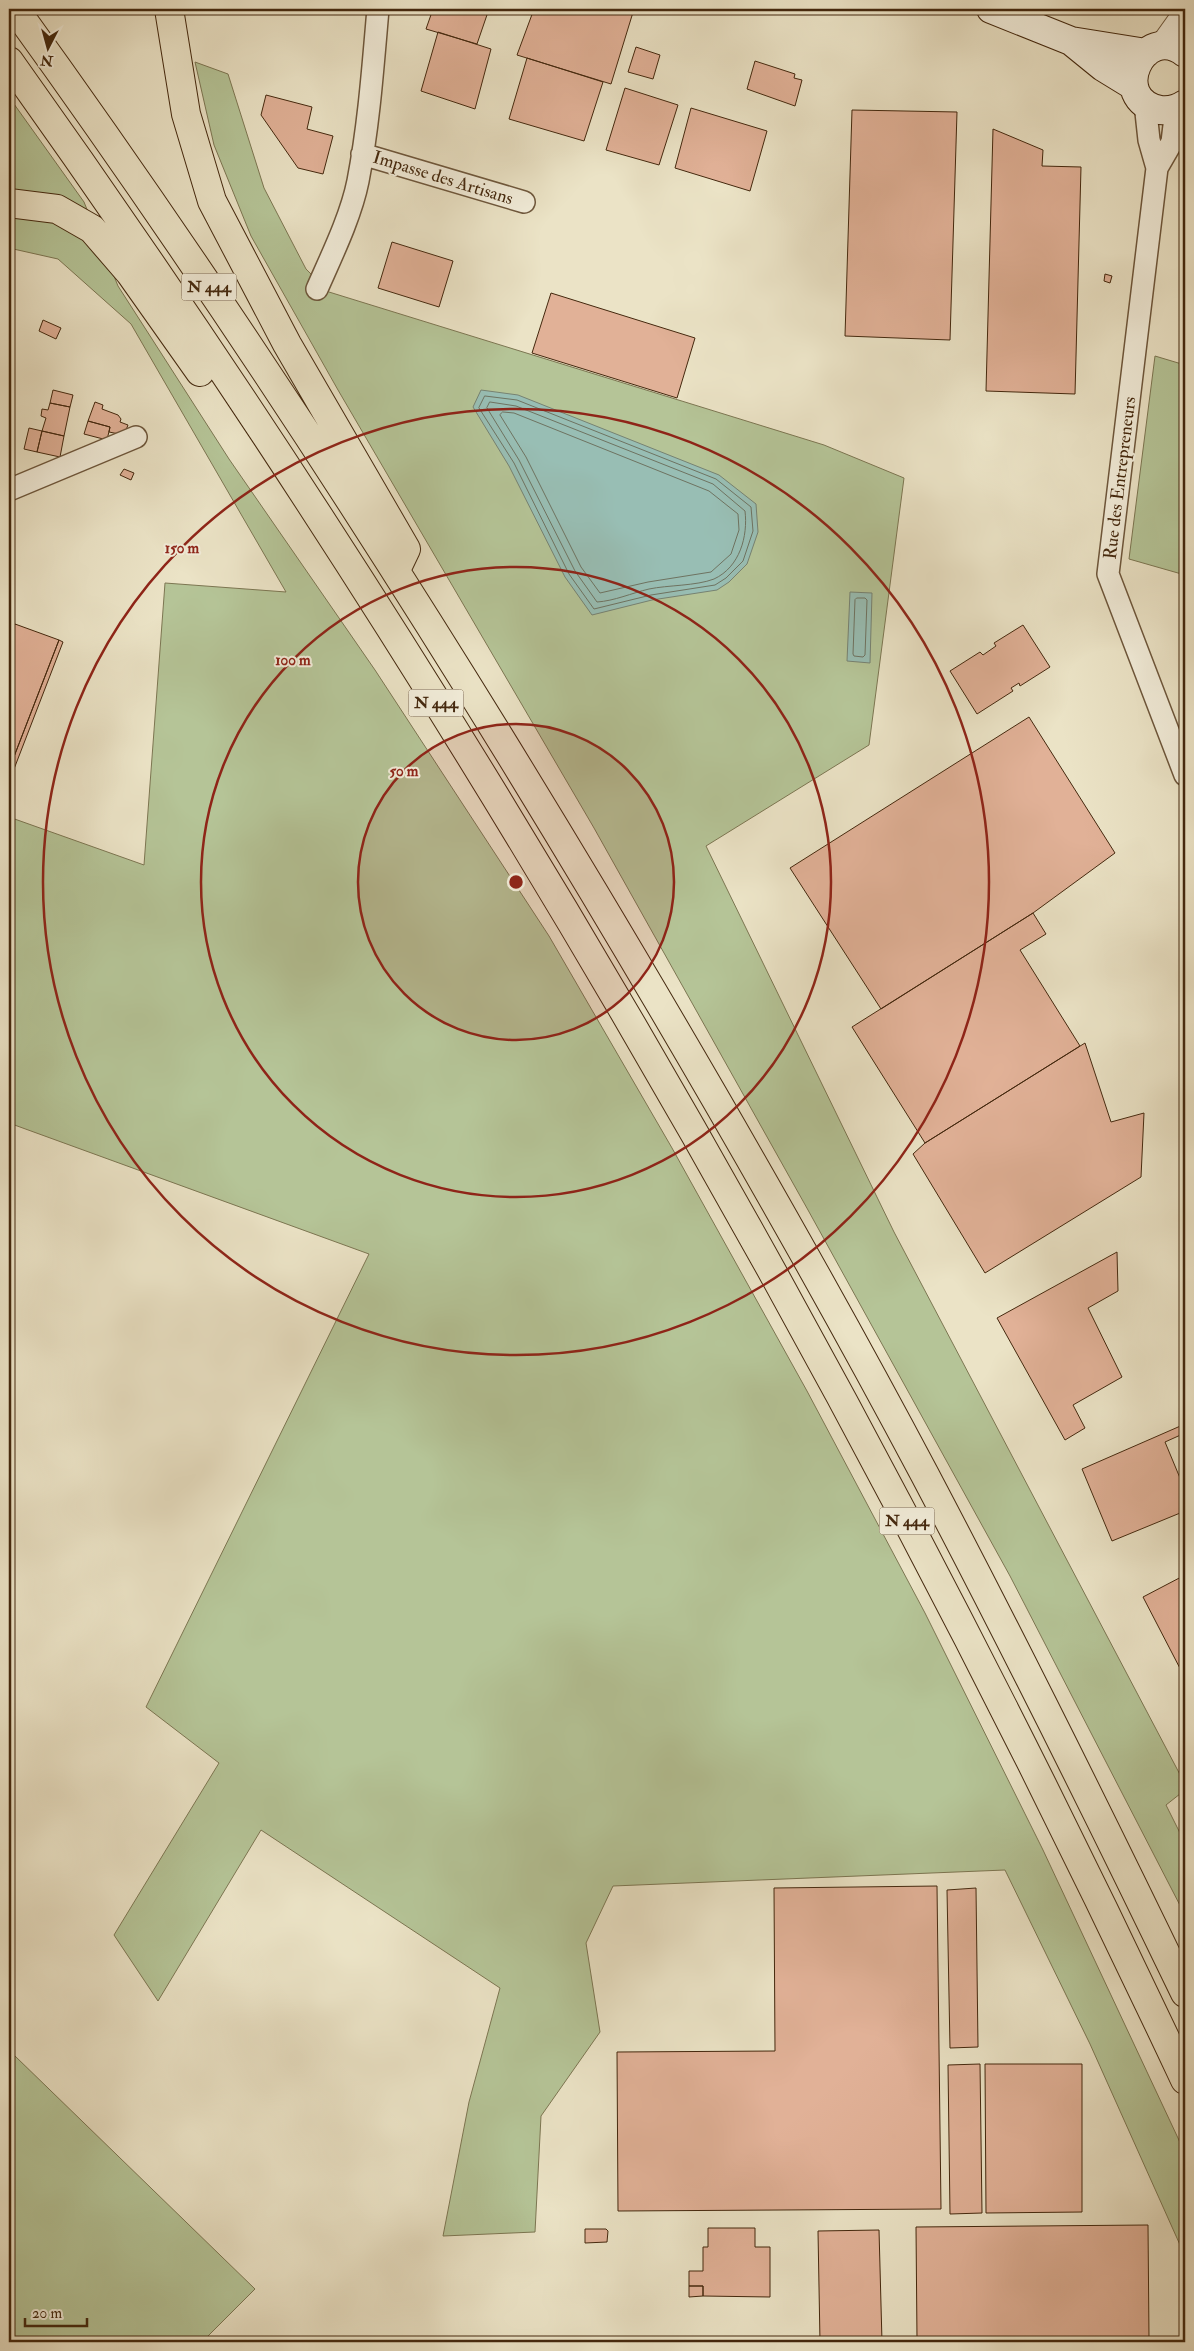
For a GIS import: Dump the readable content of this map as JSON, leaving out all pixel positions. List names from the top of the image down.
{
  "streets": {
    "highway": ["N 444"],
    "street": ["Impasse des Artisans", "Rue des Entrepreneurs"]
  },
  "scale_bar": "20 m",
  "north": "bottom",
  "rings": ["150 m", "100 m", "50 m"]
}
